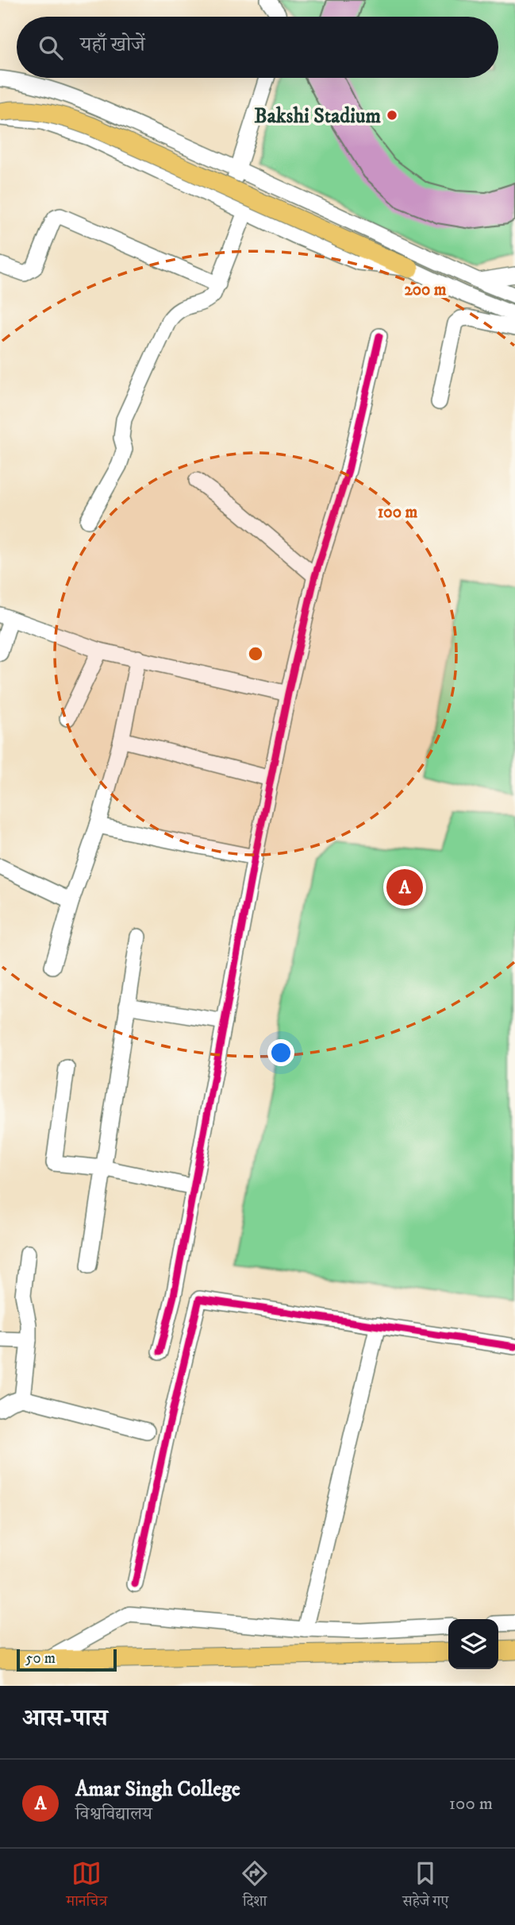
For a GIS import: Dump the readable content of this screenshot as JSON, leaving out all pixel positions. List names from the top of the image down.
{
  "places": ["Bakshi Stadium"],
  "scale_bar": "50 m",
  "page": {
    "search": "यहाँ खोजें",
    "pins": "A",
    "scale": "50 m",
    "heading": "आस-पास",
    "list": [
      {
        "mark": "A",
        "name": "Amar Singh College",
        "note": "विश्वविद्यालय",
        "value": "100 m"
      }
    ],
    "nav": ["मानचित्र", "दिशा", "सहेजे गए"]
  },
  "rings": ["200 m", "100 m"]
}
